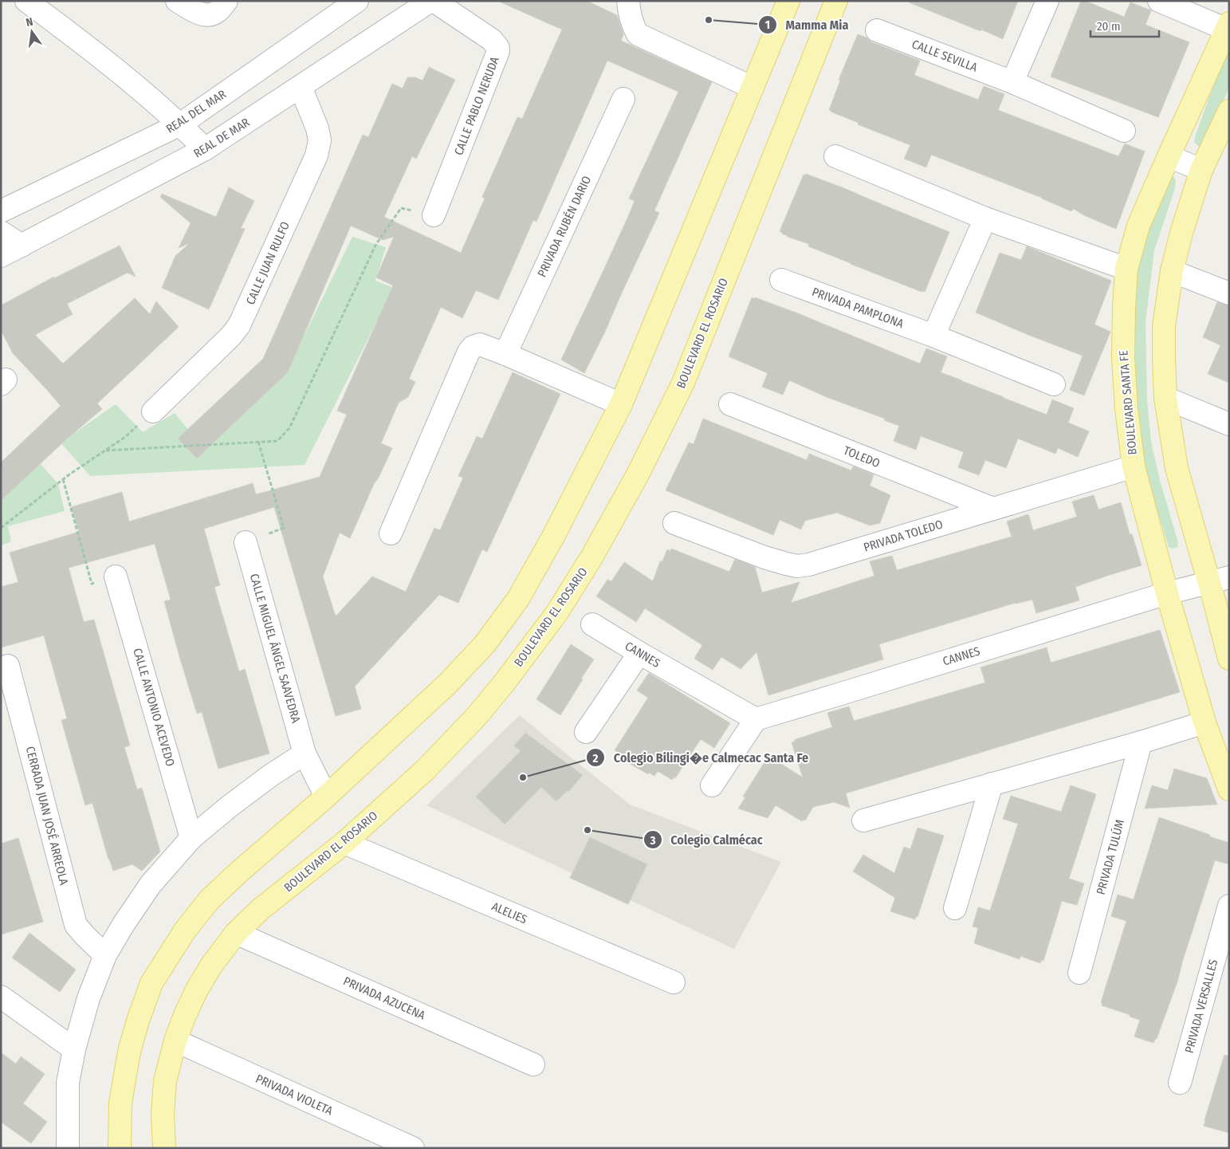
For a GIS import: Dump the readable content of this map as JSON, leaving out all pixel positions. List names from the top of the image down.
{
  "streets": {
    "main road": ["BOULEVARD EL ROSARIO", "BOULEVARD SANTA FE"],
    "street": [
      "CALLE SEVILLA",
      "CALLE PABLO NERUDA",
      "REAL DEL MAR",
      "REAL DE MAR",
      "PRIVADA RUBÉN DARIO",
      "CALLE JUAN RULFO",
      "PRIVADA PAMPLONA",
      "TOLEDO",
      "PRIVADA TOLEDO",
      "CALLE MIGUEL ÁNGEL SAAVEDRA",
      "CANNES",
      "CALLE ANTONIO ACEVEDO",
      "CERRADA JUAN JOSÉ ARREOLA",
      "PRIVADA TULÚM",
      "ALELIES",
      "PRIVADA AZUCENA",
      "PRIVADA VERSALLES",
      "PRIVADA VIOLETA"
    ]
  },
  "crossings": [
    ["CALLE PABLO NERUDA", "REAL DE MAR"],
    ["REAL DE MAR", "CALLE JUAN RULFO"],
    ["BOULEVARD EL ROSARIO", "ALELIES"],
    ["BOULEVARD EL ROSARIO", "PRIVADA AZUCENA"],
    ["BOULEVARD EL ROSARIO", "PRIVADA VIOLETA"],
    ["BOULEVARD SANTA FE", "PRIVADA TOLEDO"],
    ["BOULEVARD SANTA FE", "CANNES"],
    ["TOLEDO", "PRIVADA TOLEDO"]
  ],
  "places": ["Mamma Mia", "Colegio Bilingi�e Calmecac Santa Fe", "Colegio Calmécac"],
  "scale_bar": "20 m",
  "north": "top"
}
